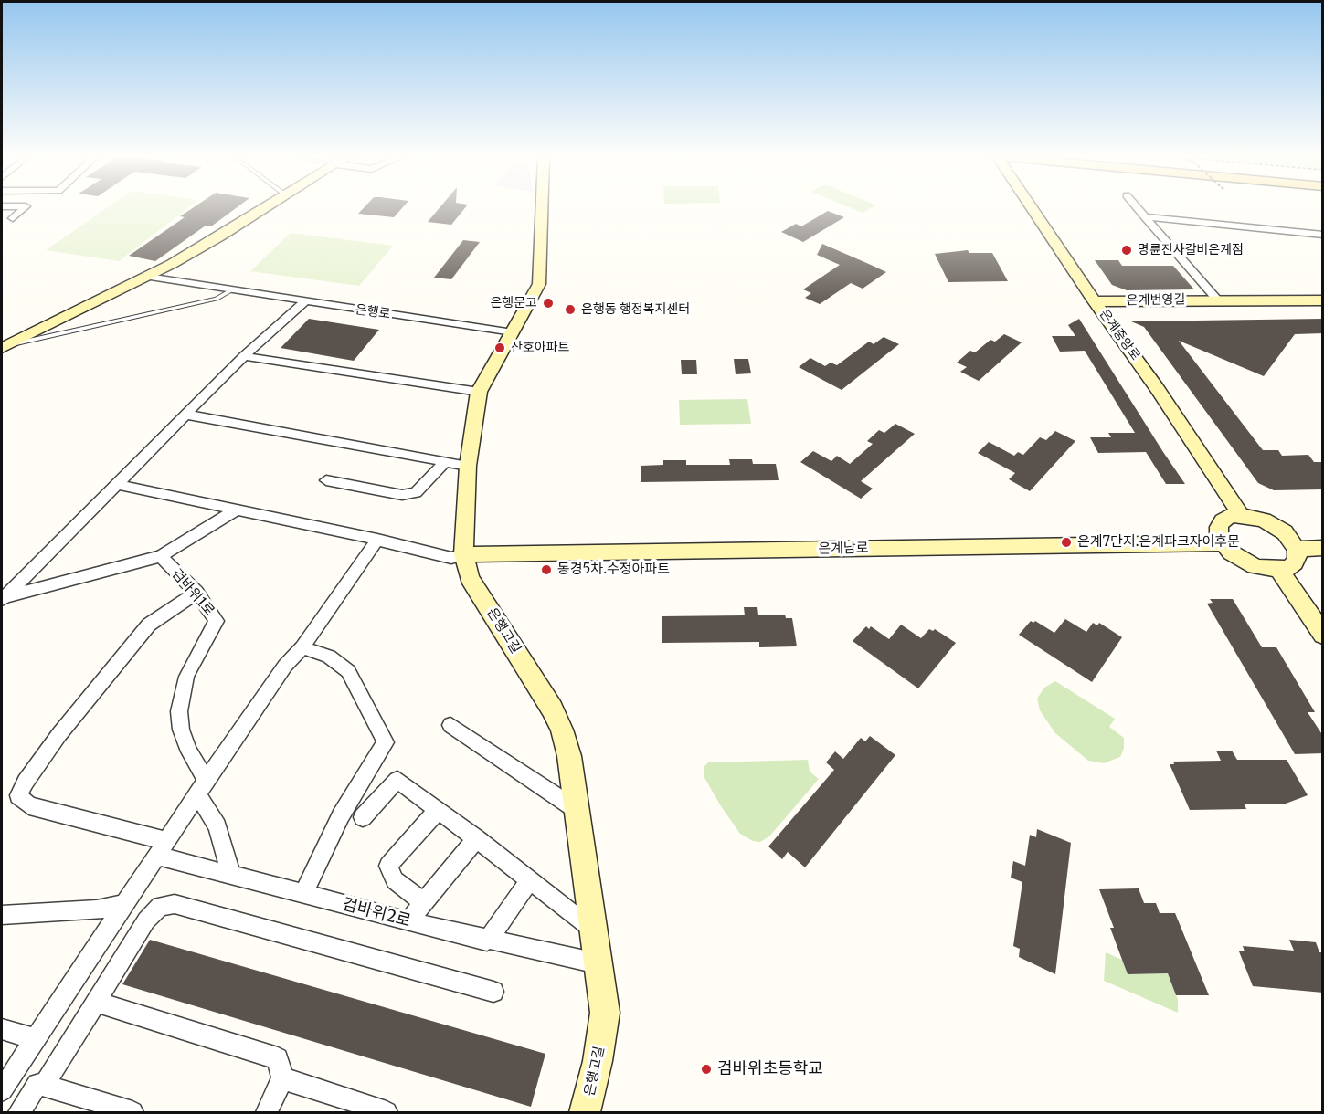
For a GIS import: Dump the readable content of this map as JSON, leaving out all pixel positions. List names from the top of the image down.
{
  "streets": {
    "street": [
      "은계번영길",
      "은행로",
      "은계중앙로",
      "은계남로",
      "검바위1로",
      "은행고길",
      "검바위2로"
    ]
  },
  "crossings": [
    ["은계번영길", "은계중앙로"],
    ["은행로", "검바위1로"],
    ["은행로", "은행고길"],
    ["은계남로", "은행고길"],
    ["검바위1로", "검바위2로"],
    ["은행고길", "검바위2로"]
  ],
  "places": [
    "명륜진사갈비은계점",
    "은행문고",
    "은행동 행정복지센터",
    "산호아파트",
    "은계7단지.은계파크자이후문",
    "동경5차.수정아파트",
    "검바위초등학교"
  ]
}
